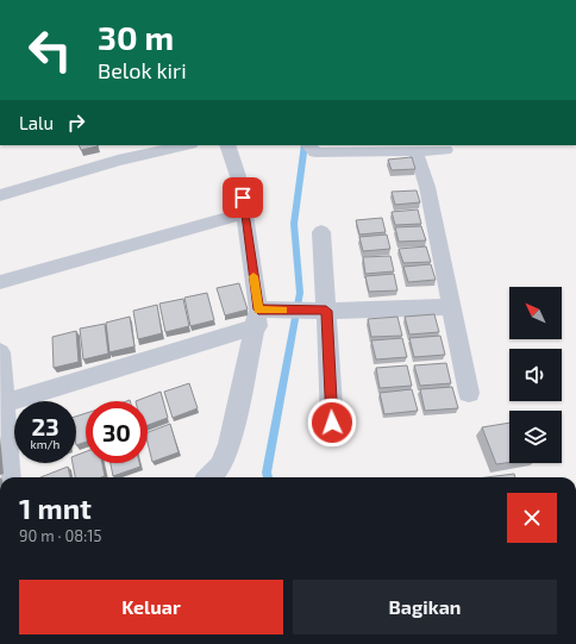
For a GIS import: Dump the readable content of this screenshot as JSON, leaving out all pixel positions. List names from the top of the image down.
{
  "north": "top left",
  "page": {
    "turn": ["30 m", "Belok kiri"],
    "then": "Lalu",
    "speed": "23 km/h",
    "limit": "30",
    "heading": ["1 mnt", "90 m · 08:15"],
    "buttons": ["Keluar", "Bagikan"]
  }
}
